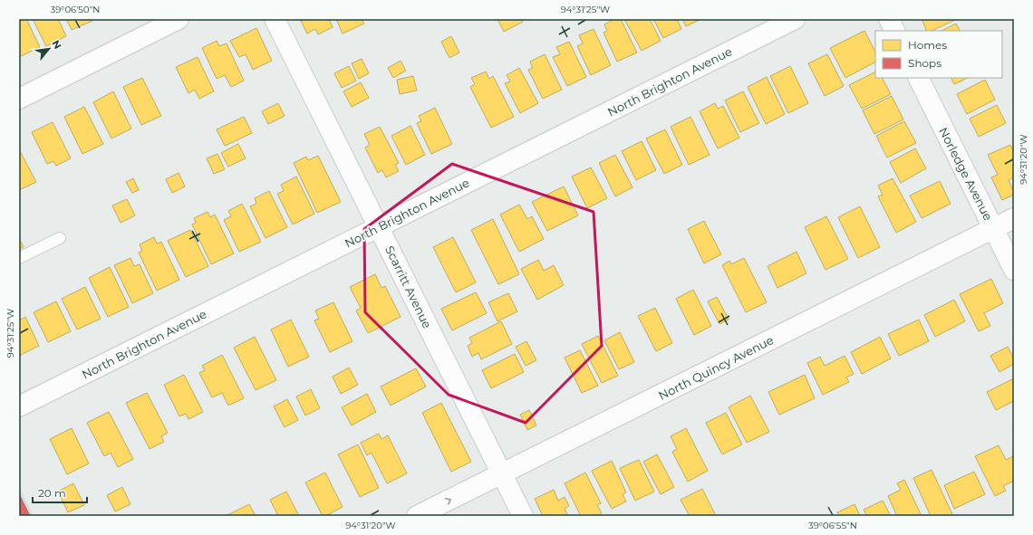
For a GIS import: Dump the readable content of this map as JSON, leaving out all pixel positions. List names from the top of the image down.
{
  "streets": {
    "street": [
      "North Brighton Avenue",
      "Norledge Avenue",
      "Scarritt Avenue",
      "North Quincy Avenue"
    ]
  },
  "crossings": [
    ["North Brighton Avenue", "Scarritt Avenue"],
    ["Norledge Avenue", "North Quincy Avenue"],
    ["Scarritt Avenue", "North Quincy Avenue"]
  ],
  "legend": ["Homes", "Shops"],
  "scale_bar": "20 m",
  "north": "top right",
  "coordinates": [
    "39°06'50\"N",
    "94°31'25\"W",
    "94°31'20\"W",
    "39°06'55\"N"
  ]
}
